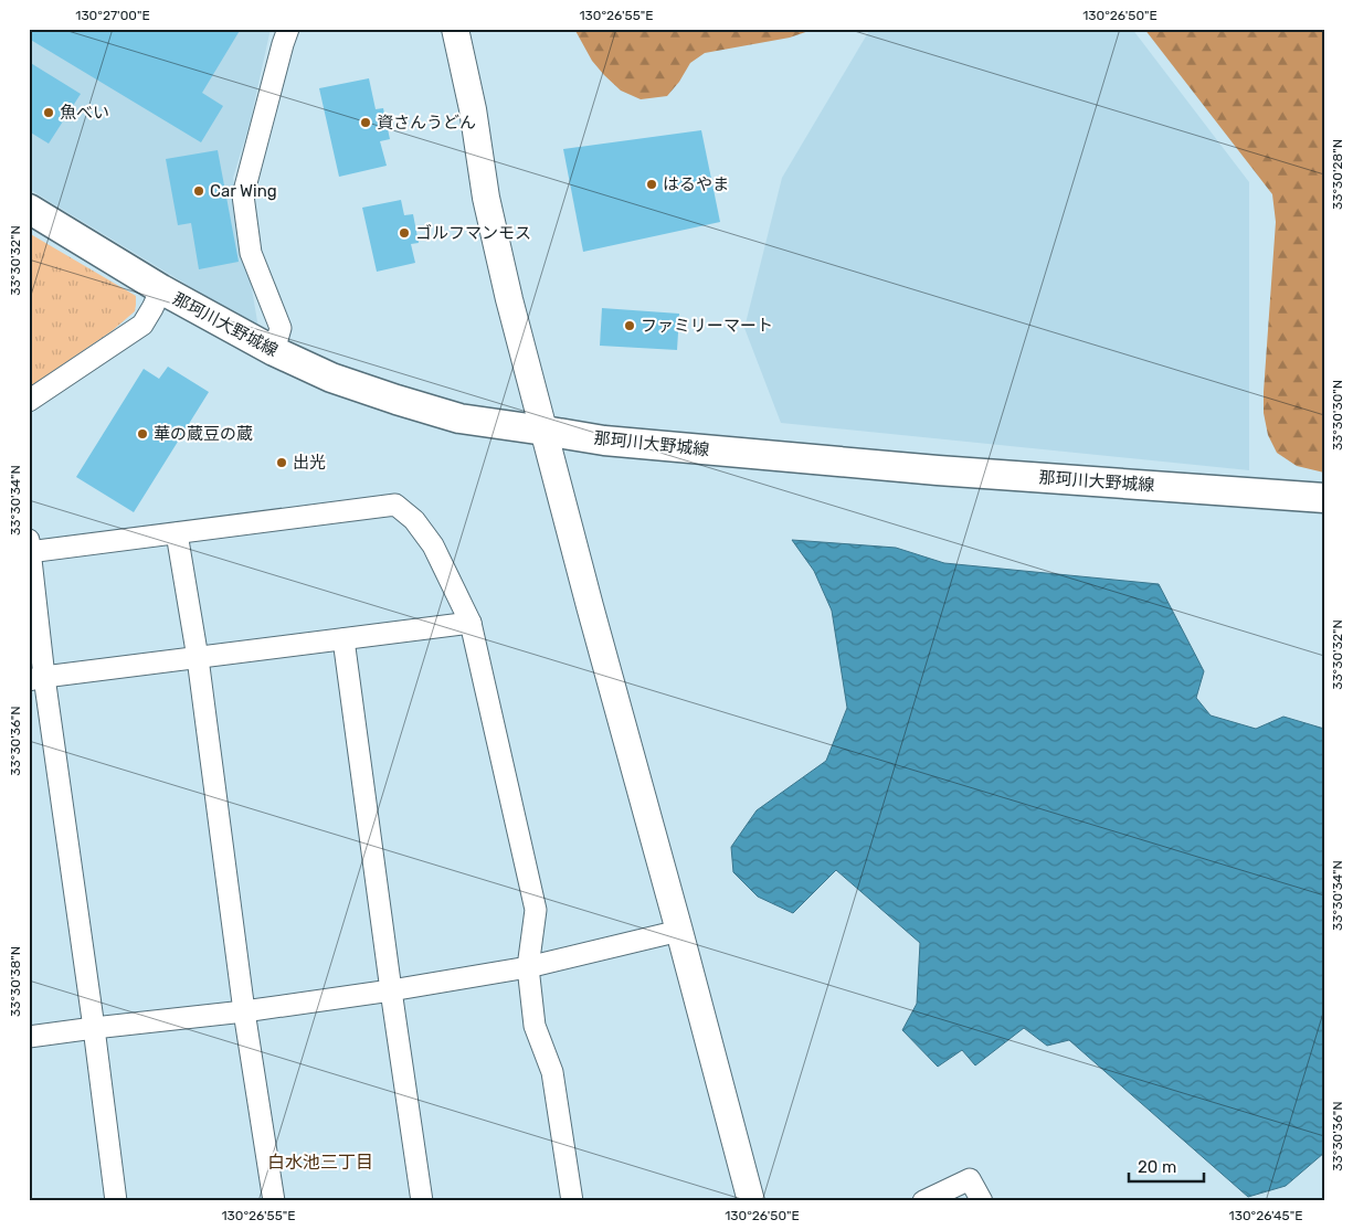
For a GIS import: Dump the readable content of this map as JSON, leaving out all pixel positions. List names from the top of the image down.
{
  "streets": {
    "main road": ["那珂川大野城線"]
  },
  "districts": ["白水池三丁目"],
  "places": [
    "魚べい",
    "資さんうどん",
    "はるやま",
    "Car Wing",
    "ゴルフマンモス",
    "ファミリーマート",
    "華の蔵豆の蔵",
    "出光"
  ],
  "scale_bar": "20 m",
  "coordinates": [
    "130°27'00\"E",
    "130°26'55\"E",
    "130°26'50\"E",
    "33°30'28\"N",
    "33°30'32\"N",
    "33°30'30\"N",
    "33°30'34\"N",
    "33°30'36\"N",
    "33°30'38\"N",
    "130°26'45\"E"
  ]
}
